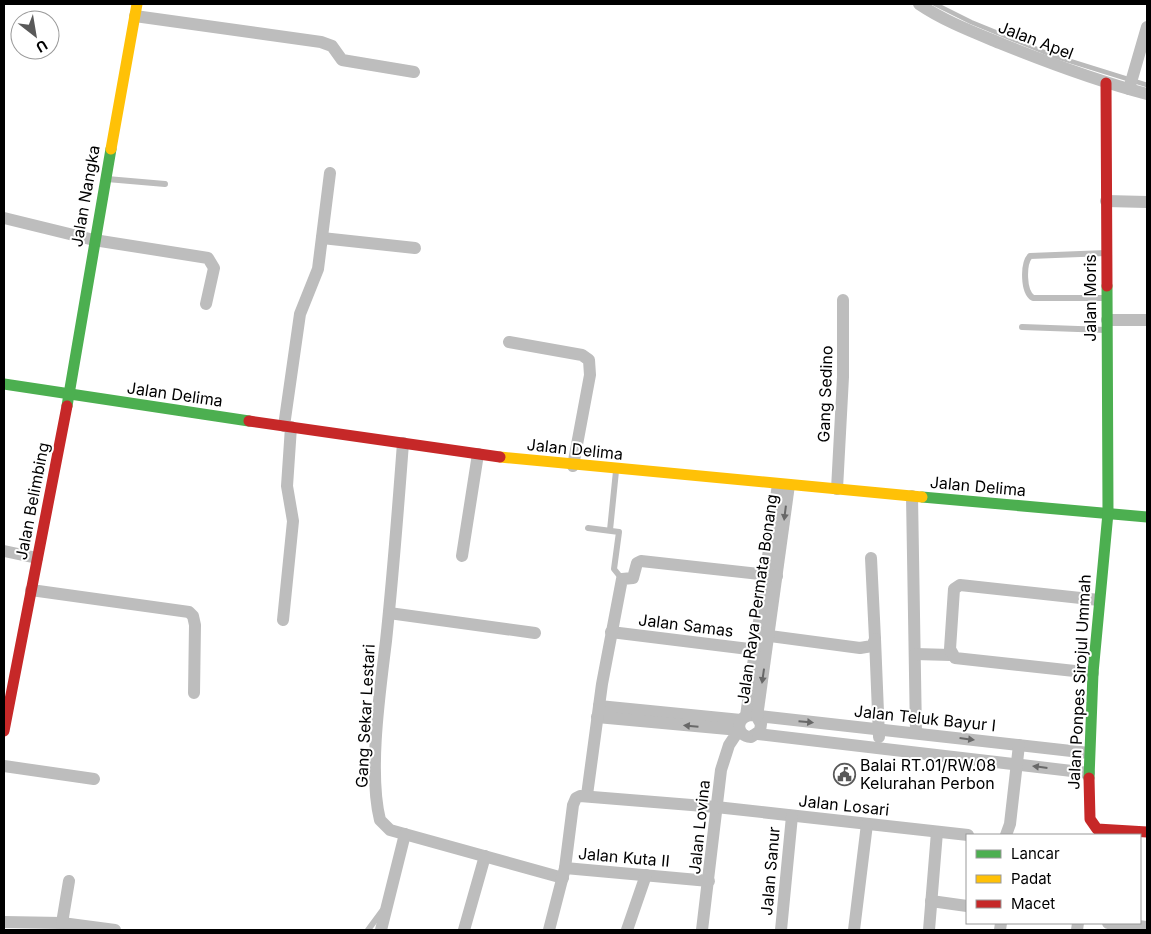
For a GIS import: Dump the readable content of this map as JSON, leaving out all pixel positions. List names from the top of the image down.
{
  "streets": {
    "street": [
      "Jalan Apel",
      "Jalan Nangka",
      "Jalan Moris",
      "Jalan Delima",
      "Gang Sedino",
      "Jalan Belimbing",
      "Jalan Raya Permata Bonang",
      "Jalan Samas",
      "Jalan Ponpes Sirojul Ummah",
      "Gang Sekar Lestari",
      "Jalan Teluk Bayur I",
      "Jalan Losari",
      "Jalan Lovina",
      "Jalan Kuta II",
      "Jalan Sanur"
    ]
  },
  "crossings": [
    ["Jalan Apel", "Jalan Moris"],
    ["Jalan Nangka", "Jalan Delima"],
    ["Jalan Nangka", "Jalan Belimbing"],
    ["Jalan Moris", "Jalan Delima"],
    ["Jalan Moris", "Jalan Ponpes Sirojul Ummah"],
    ["Jalan Delima", "Gang Sedino"],
    ["Jalan Delima", "Jalan Belimbing"],
    ["Jalan Delima", "Jalan Raya Permata Bonang"],
    ["Jalan Delima", "Jalan Ponpes Sirojul Ummah"],
    ["Jalan Delima", "Gang Sekar Lestari"],
    ["Jalan Raya Permata Bonang", "Jalan Samas"],
    ["Jalan Raya Permata Bonang", "Jalan Teluk Bayur I"],
    ["Jalan Raya Permata Bonang", "Jalan Lovina"],
    ["Jalan Ponpes Sirojul Ummah", "Jalan Teluk Bayur I"],
    ["Gang Sekar Lestari", "Jalan Kuta II"],
    ["Jalan Teluk Bayur I", "Jalan Lovina"],
    ["Jalan Losari", "Jalan Lovina"],
    ["Jalan Losari", "Jalan Sanur"],
    ["Jalan Lovina", "Jalan Kuta II"]
  ],
  "places": {
    "public building": ["Balai RT.01/RW.08 Kelurahan Perbon"]
  },
  "legend": ["Lancar", "Padat", "Macet"],
  "north": "bottom right"
}
